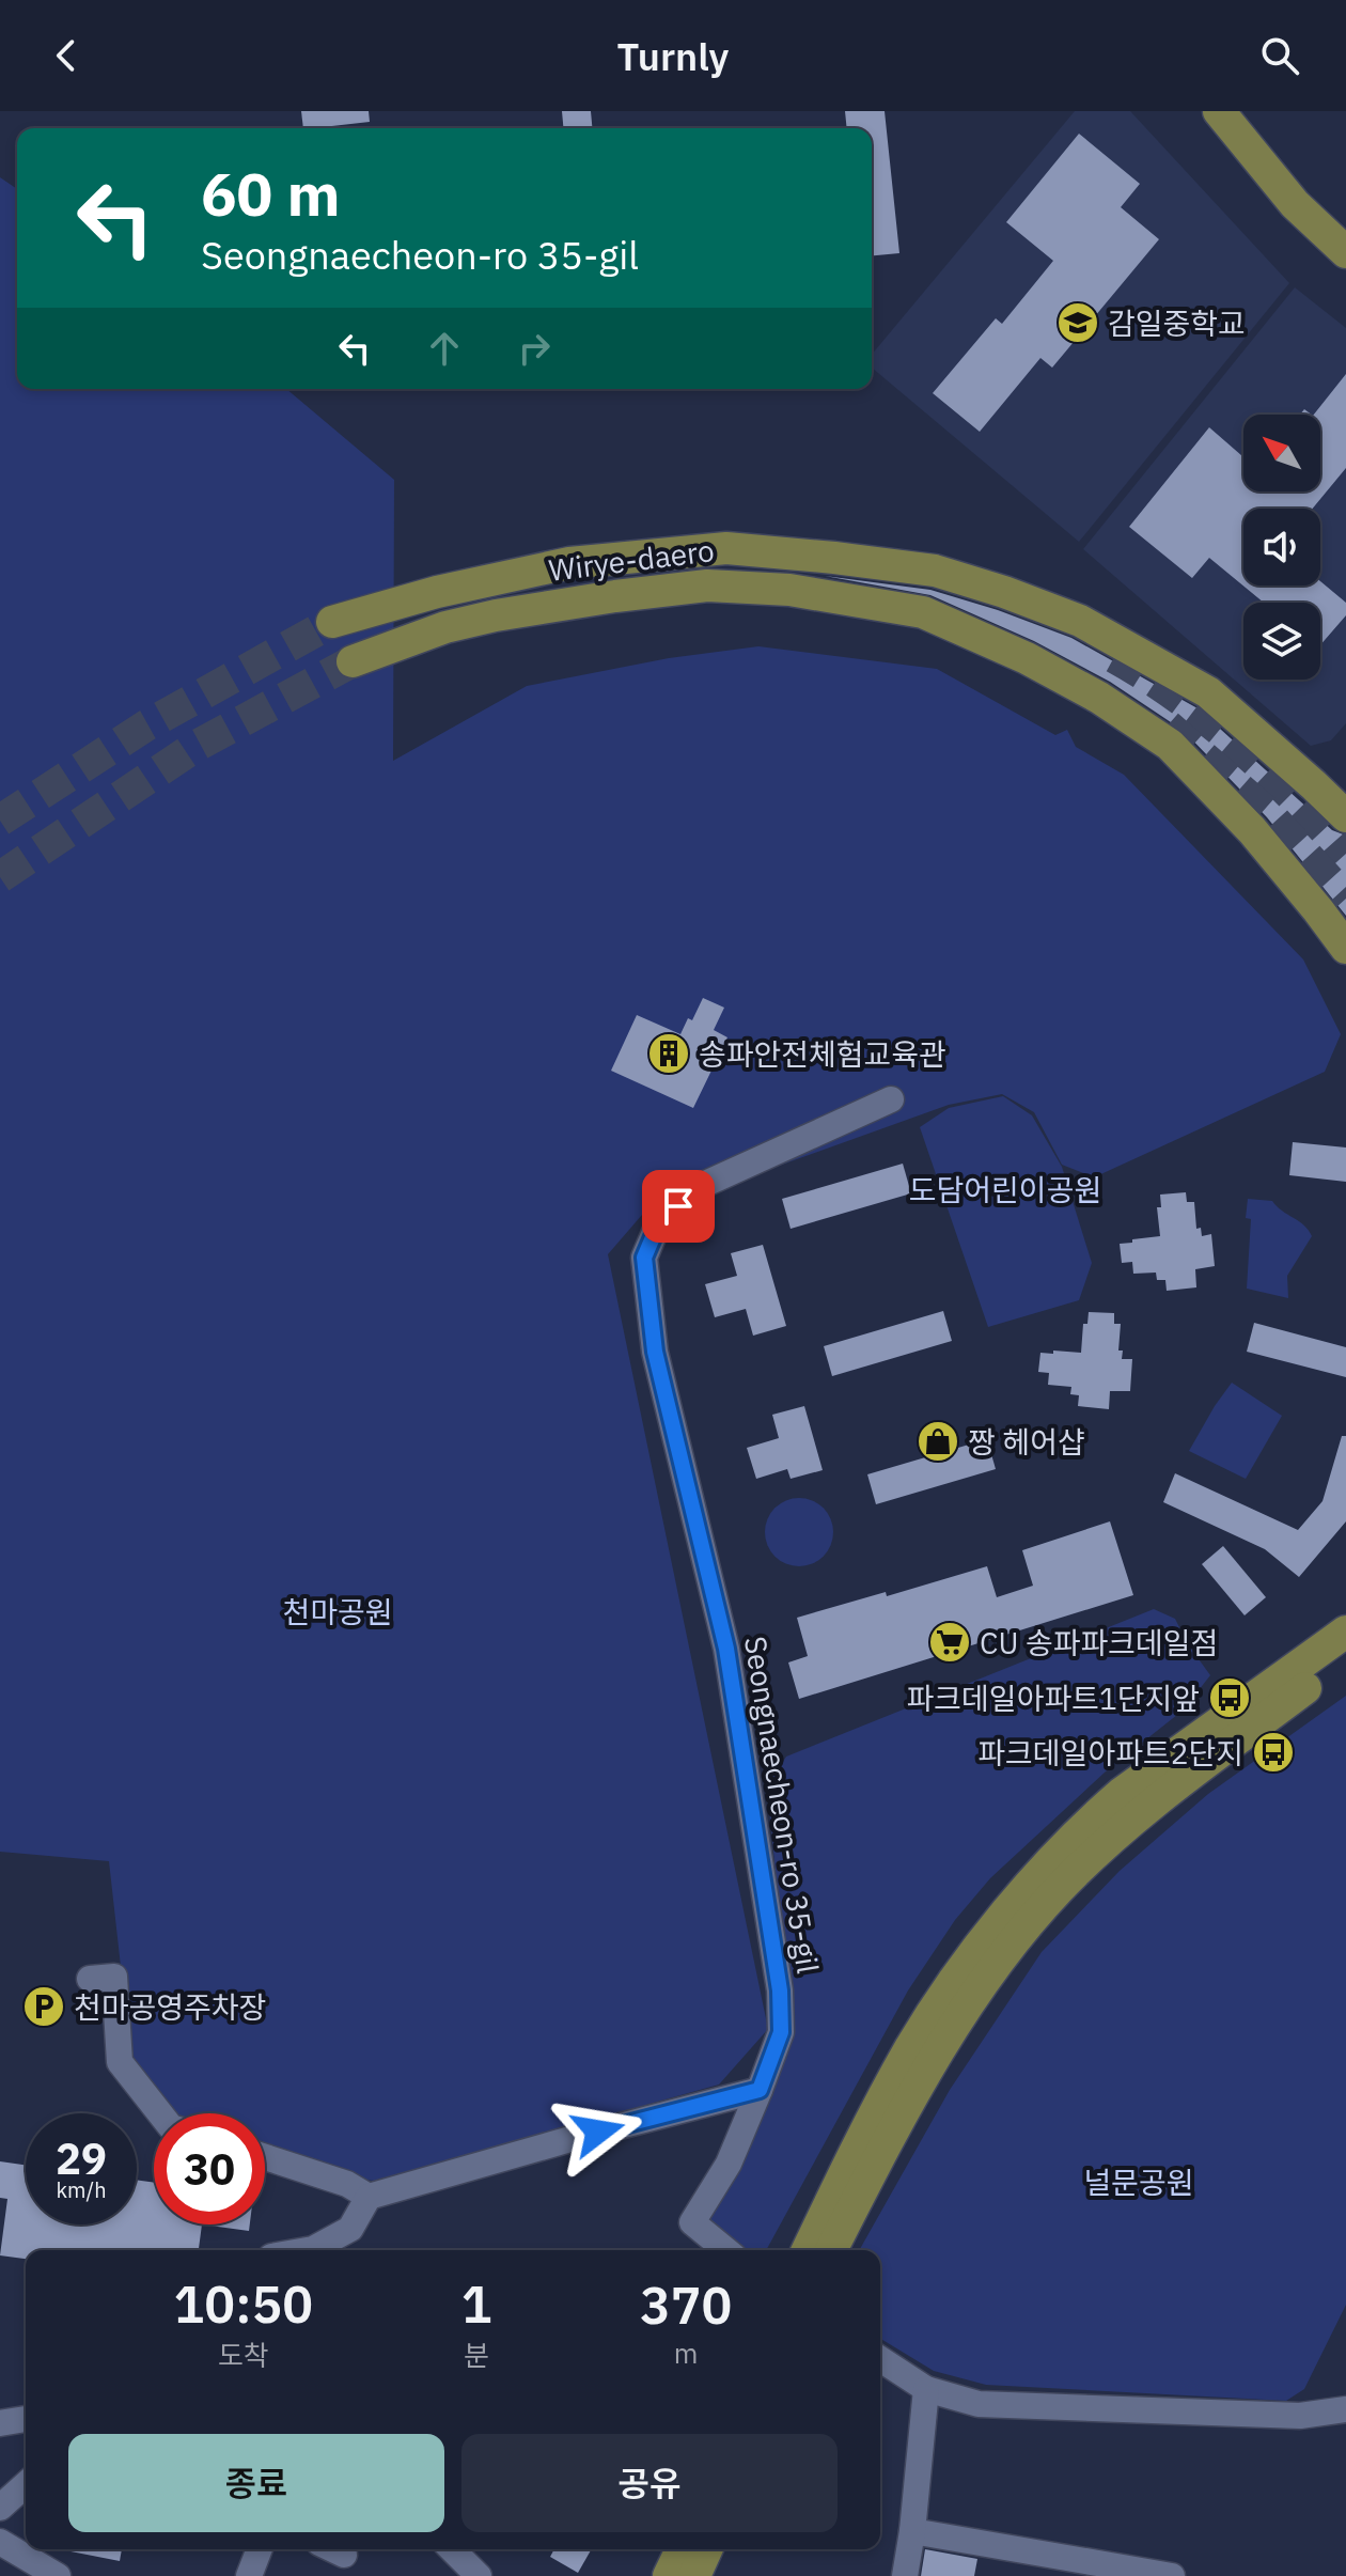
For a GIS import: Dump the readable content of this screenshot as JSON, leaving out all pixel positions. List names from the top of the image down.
{
  "streets": {
    "main road": ["Wirye-daero"],
    "street": ["Seongnaecheon-ro 35-gil"]
  },
  "parks": ["도담어린이공원", "천마공원", "널문공원"],
  "places": {
    "school or university": ["감일중학교"],
    "building": ["송파안전체험교육관"],
    "shop": ["짱 헤어샵"],
    "supermarket": ["CU 송파파크데일점"],
    "bus stop": ["파크데일아파트1단지앞", "파크데일아파트2단지"],
    "parking": ["천마공영주차장"]
  },
  "north": "top left",
  "page": {
    "header": "Turnly",
    "turn": ["60 m", "Seongnaecheon-ro 35-gil"],
    "speed": "29 km/h",
    "limit": "30",
    "eta": [
      "10:50",
      "도착",
      "1",
      "분",
      "370",
      "m"
    ],
    "buttons": ["종료", "공유"]
  }
}
